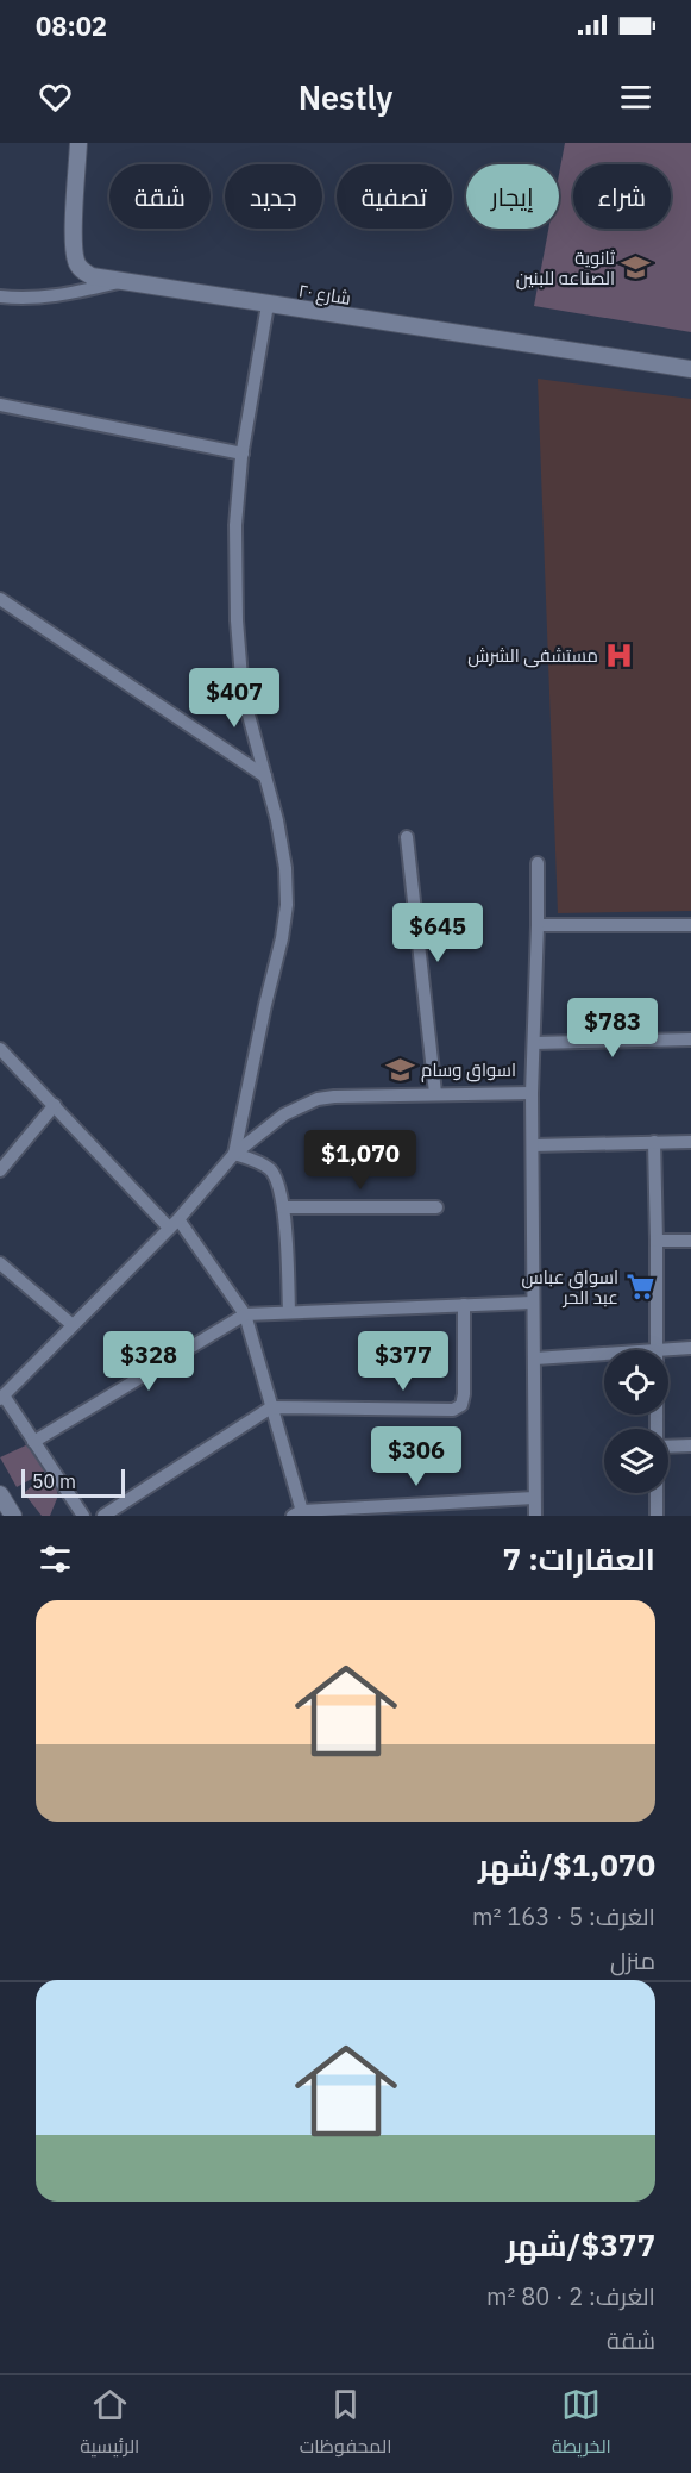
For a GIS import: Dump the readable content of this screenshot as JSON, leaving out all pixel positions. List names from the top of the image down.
{
  "streets": {
    "street": ["شارع ٢٠"]
  },
  "places": {
    "school or university": ["ثانوية الصناعه للبنين", "اسواق وسام"],
    "hospital": ["مستشفى الشرش"],
    "supermarket": ["اسواق عباس عبد الحر"]
  },
  "scale_bar": "50 m",
  "page": {
    "status": "08:02",
    "header": "Nestly",
    "chip": [
      "شراء",
      "إيجار",
      "تصفية",
      "جديد",
      "شقة"
    ],
    "price": [
      "$407",
      "$645",
      "$783",
      "$1,070",
      "$328",
      "$377",
      "$306"
    ],
    "scale": "50 m",
    "heading": "العقارات: 7",
    "list": [
      {
        "name": "$1,070/شهر",
        "note": "الغرف: 5 · 163 m² · منزل"
      },
      {
        "name": "$377/شهر",
        "note": "الغرف: 2 · 80 m² · شقة"
      }
    ],
    "tabs": ["الخريطة", "المحفوظات", "الرئيسية"]
  }
}
